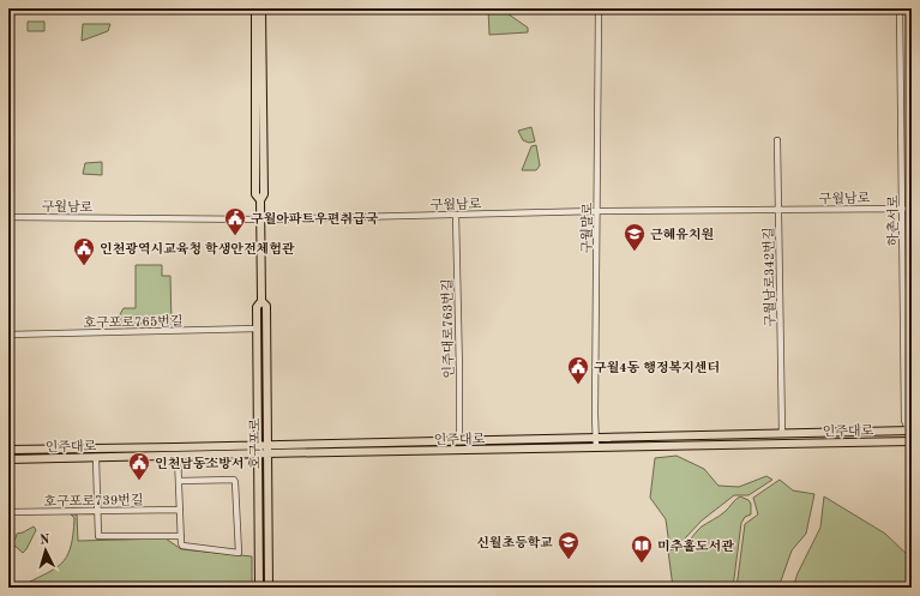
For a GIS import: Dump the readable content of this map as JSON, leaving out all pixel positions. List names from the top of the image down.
{
  "streets": {
    "main road": ["인주대로", "호구포로"],
    "street": [
      "구월남로",
      "하촌서로",
      "구월말로",
      "구월남로342번길",
      "호구포로765번길",
      "인주대로763번길",
      "호구포로739번길"
    ]
  },
  "crossings": [
    ["구월남로", "하촌서로"],
    ["구월남로", "구월말로"],
    ["구월남로", "구월남로342번길"],
    ["구월남로", "인주대로763번길"],
    ["구월남로", "호구포로"],
    ["하촌서로", "인주대로"],
    ["구월말로", "인주대로"],
    ["구월남로342번길", "인주대로"],
    ["호구포로765번길", "호구포로"],
    ["인주대로763번길", "인주대로"],
    ["인주대로", "호구포로"]
  ],
  "places": {
    "public building": [
      "구월아파트우편취급국",
      "인천광역시교육청 학생안전체험관",
      "구월4동 행정복지센터",
      "인천남동소방서"
    ],
    "school or university": ["근혜유치원", "신월초등학교"],
    "library": ["미추홀도서관"]
  },
  "north": "top"
}
